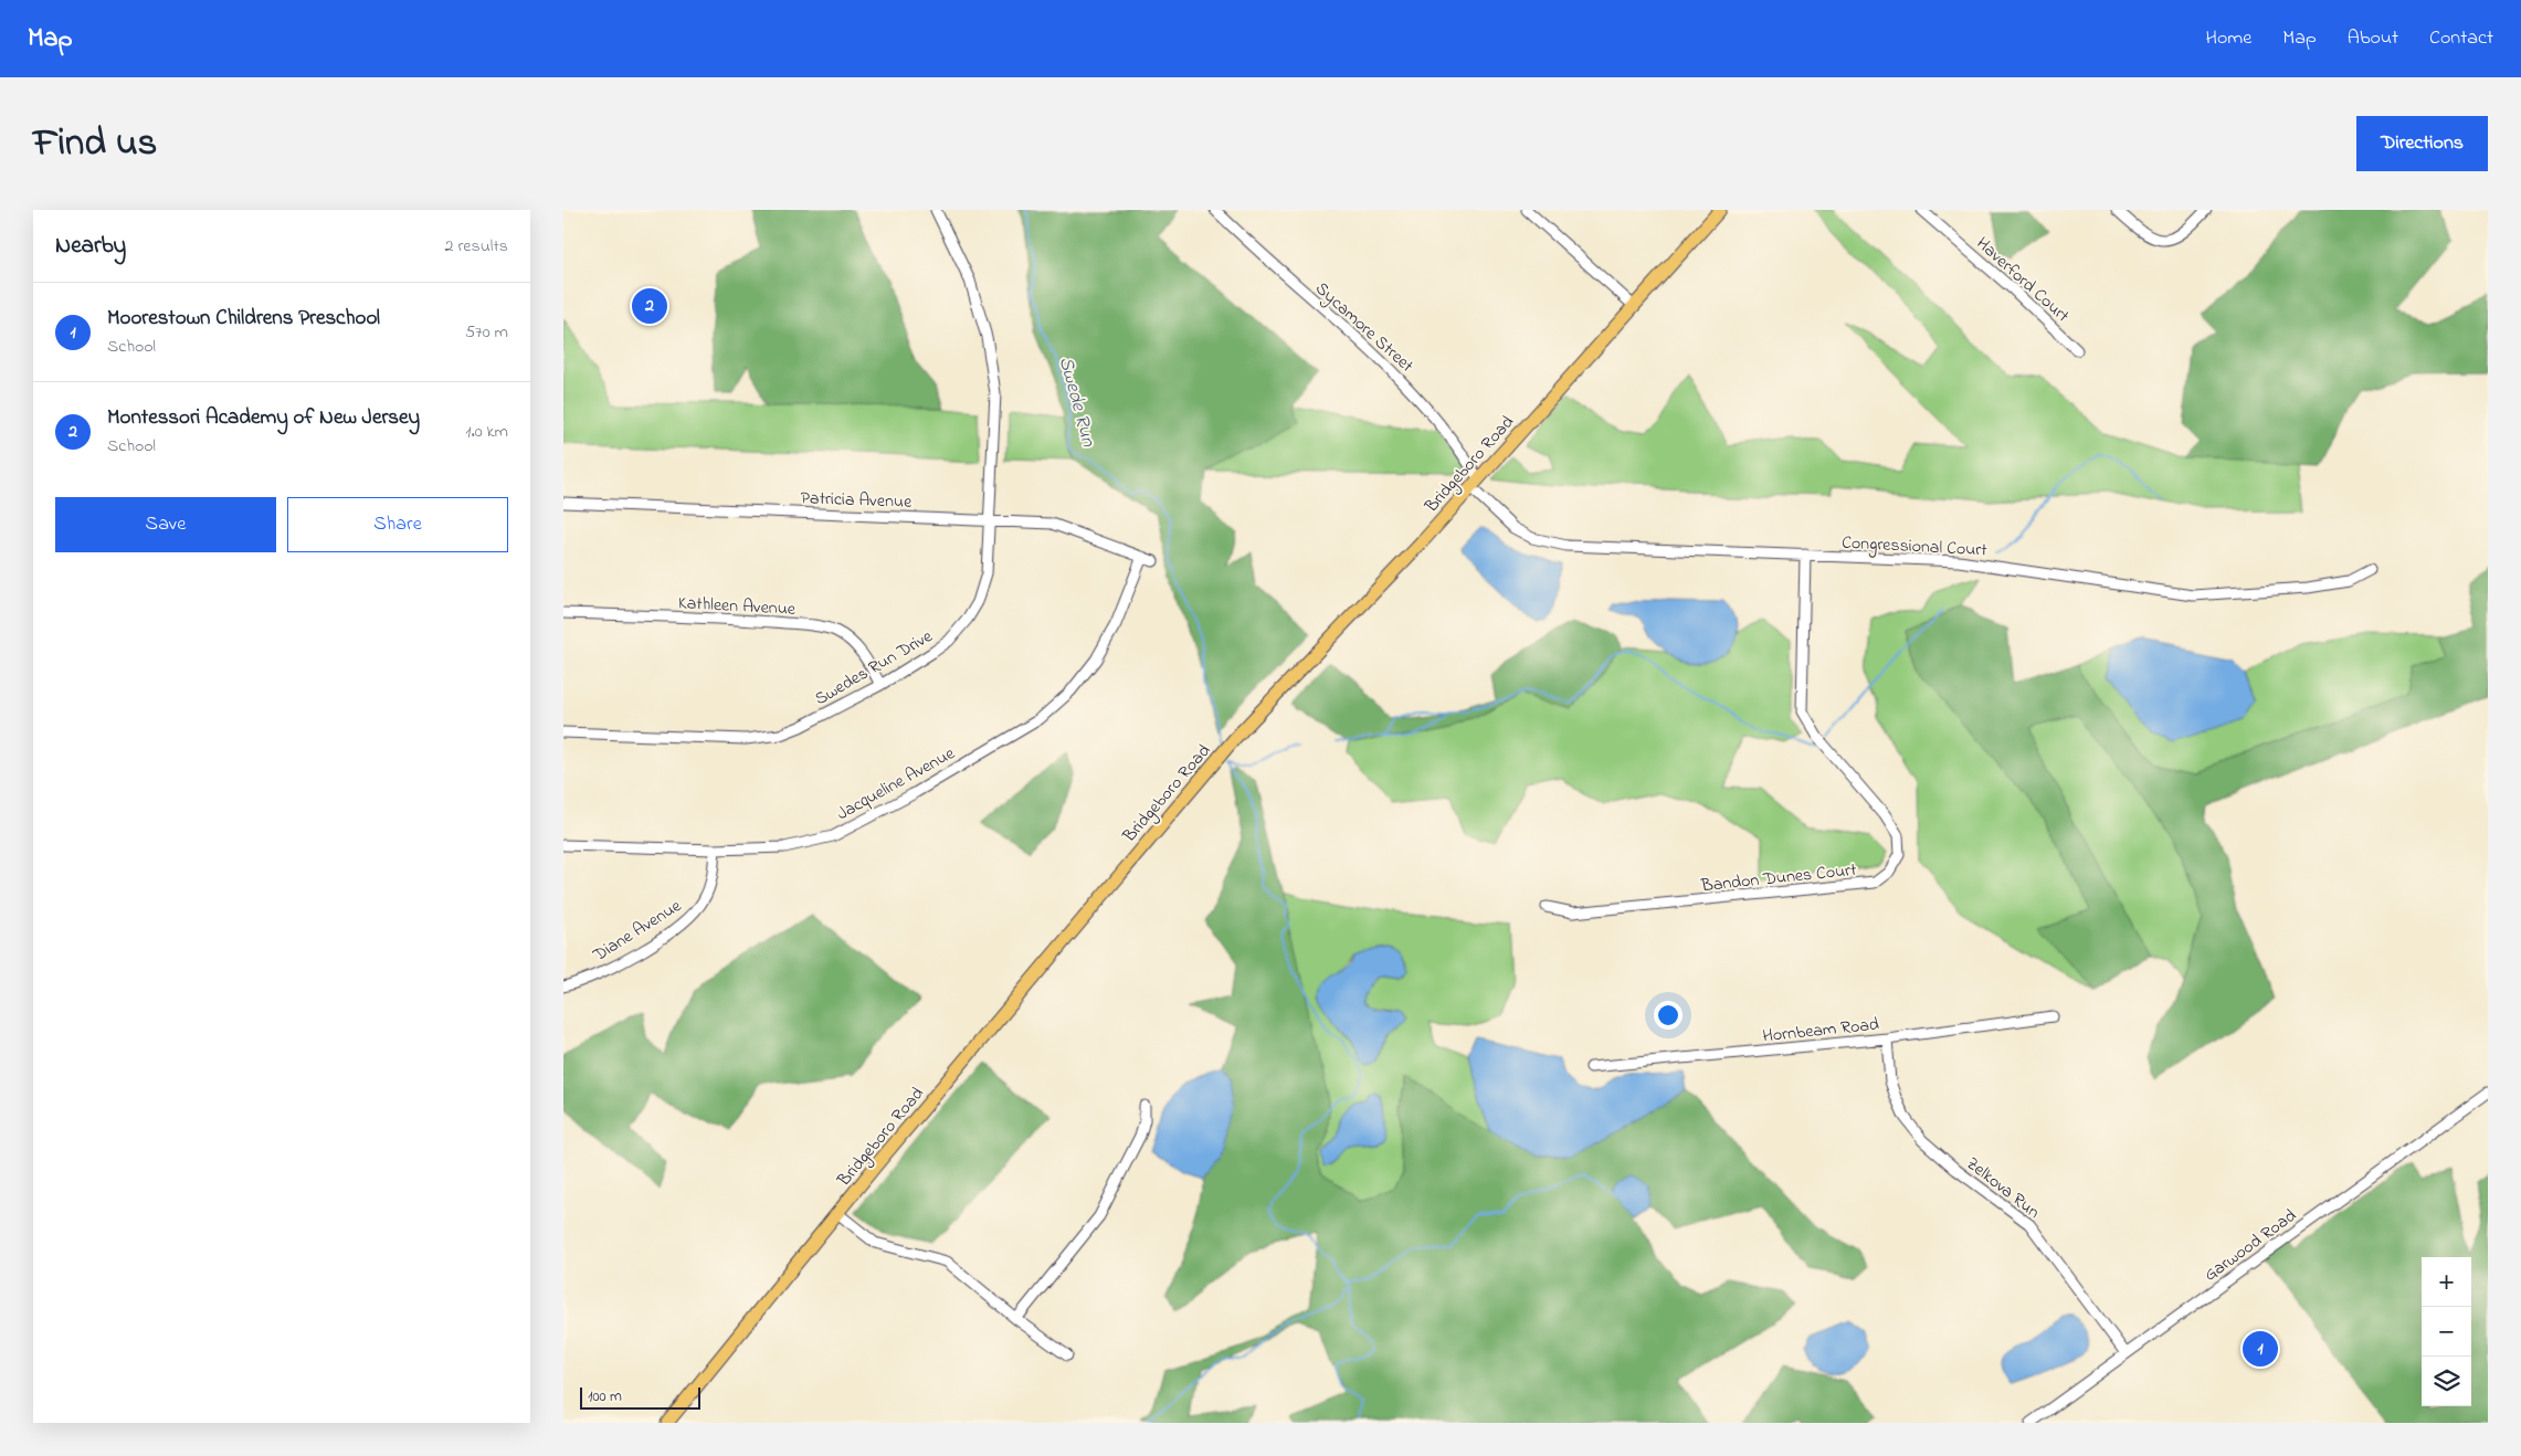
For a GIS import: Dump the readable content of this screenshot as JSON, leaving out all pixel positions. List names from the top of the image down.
{
  "streets": {
    "main road": ["Bridgeboro Road"],
    "street": [
      "Haverford Court",
      "Sycamore Street",
      "Patricia Avenue",
      "Congressional Court",
      "Kathleen Avenue",
      "Swedes Run Drive",
      "Jacqueline Avenue",
      "Bandon Dunes Court",
      "Diane Avenue",
      "Hornbeam Road",
      "Zelkova Run",
      "Garwood Road"
    ]
  },
  "crossings": [
    ["Sycamore Street", "Bridgeboro Road"],
    ["Sycamore Street", "Congressional Court"],
    ["Bridgeboro Road", "Congressional Court"],
    ["Patricia Avenue", "Swedes Run Drive"],
    ["Patricia Avenue", "Jacqueline Avenue"],
    ["Congressional Court", "Bandon Dunes Court"],
    ["Kathleen Avenue", "Swedes Run Drive"],
    ["Jacqueline Avenue", "Diane Avenue"],
    ["Hornbeam Road", "Zelkova Run"],
    ["Zelkova Run", "Garwood Road"]
  ],
  "water": ["Swede Run"],
  "scale_bar": "100 m",
  "page": {
    "header": "Map",
    "nav": [
      "Home",
      "Map",
      "About",
      "Contact"
    ],
    "title": "Find us",
    "buttons": [
      "Directions",
      ["Save", "Share"]
    ],
    "heading": ["Nearby", "2 results"],
    "list": [
      {
        "mark": "1",
        "name": "Moorestown Childrens Preschool",
        "note": "School",
        "value": "570 m"
      },
      {
        "mark": "2",
        "name": "Montessori Academy of New Jersey",
        "note": "School",
        "value": "1.0 km"
      }
    ],
    "pins": ["2", "1"],
    "map_buttons": ["+", "−"],
    "scale": "100 m"
  }
}
